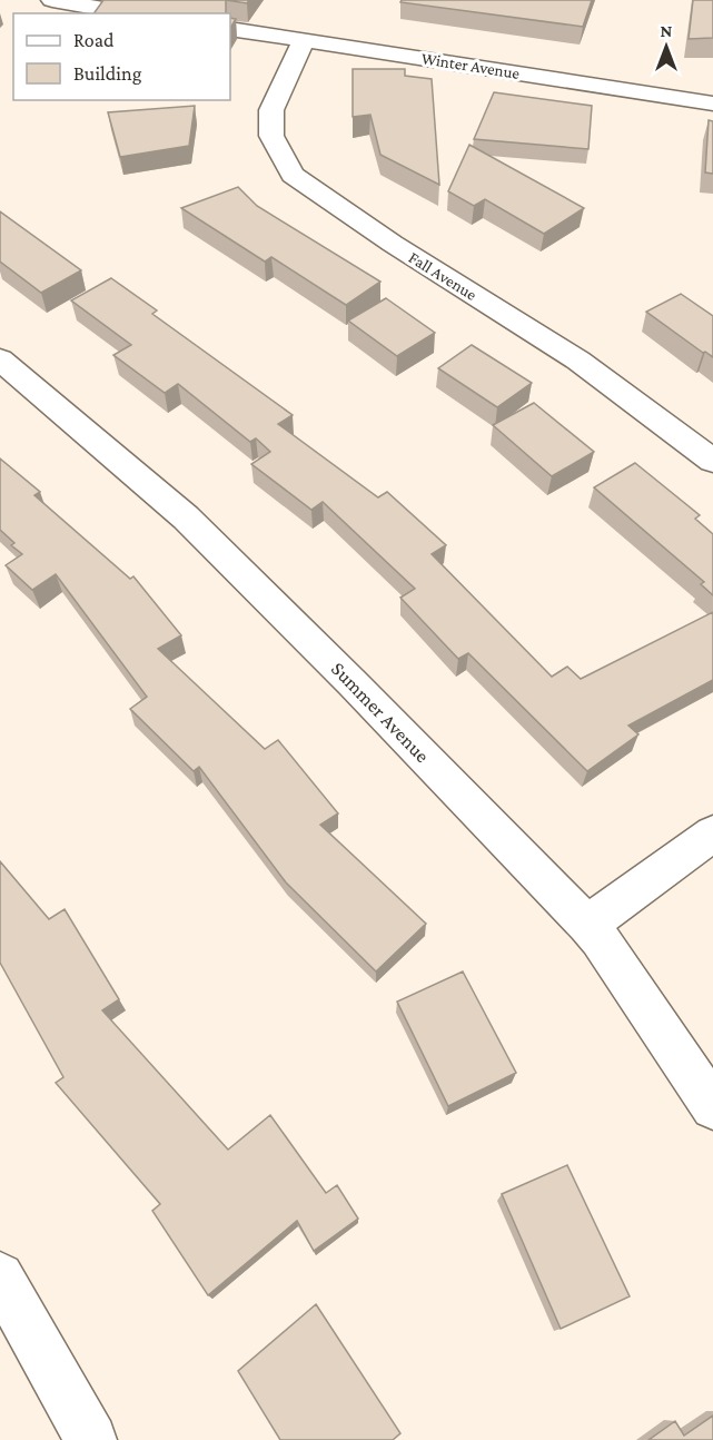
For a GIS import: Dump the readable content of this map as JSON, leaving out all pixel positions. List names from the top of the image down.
{
  "streets": {
    "street": ["Winter Avenue", "Fall Avenue", "Summer Avenue"]
  },
  "crossings": [
    ["Winter Avenue", "Fall Avenue"]
  ],
  "legend": ["Road", "Building"],
  "north": "top"
}
